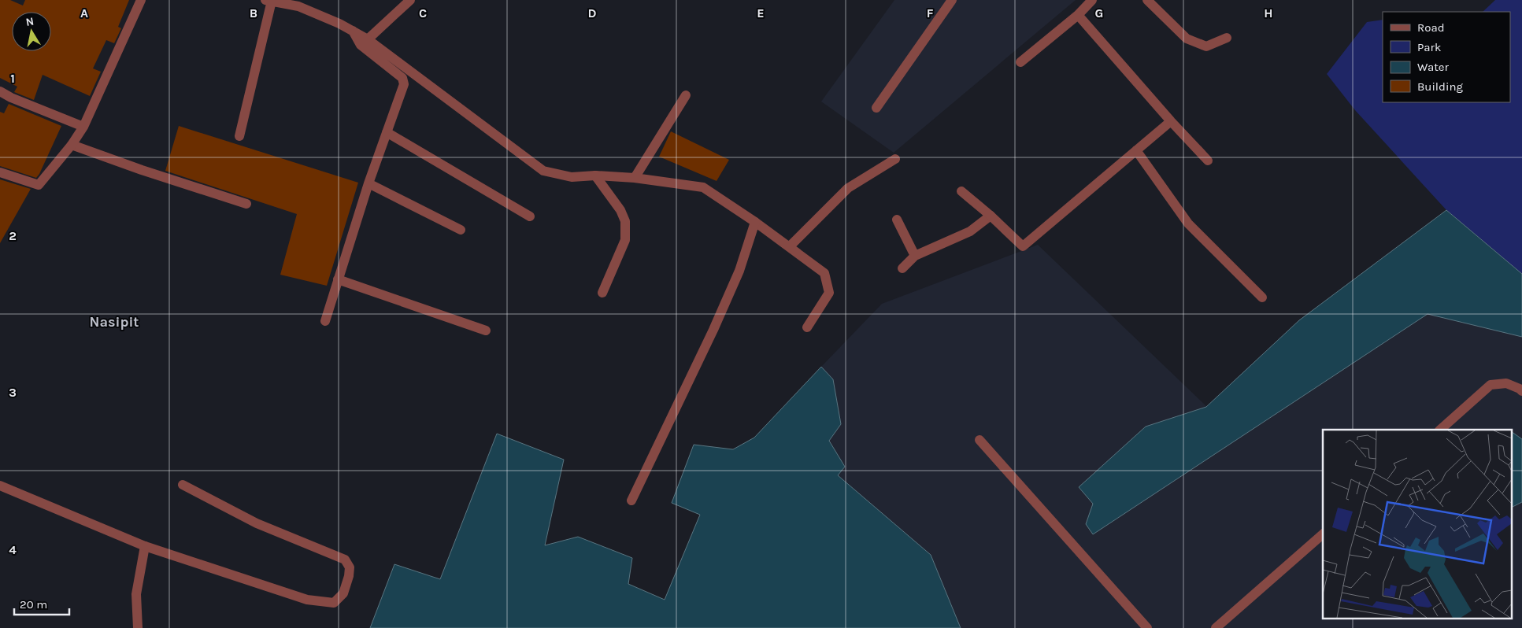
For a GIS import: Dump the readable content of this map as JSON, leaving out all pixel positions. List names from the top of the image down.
{
  "districts": ["Nasipit"],
  "legend": [
    "Road",
    "Park",
    "Water",
    "Building"
  ],
  "scale_bar": "20 m",
  "north": "top",
  "grid": {
    "columns": [
      "A",
      "B",
      "C",
      "D",
      "E",
      "F",
      "G",
      "H"
    ],
    "rows": [
      "1",
      "2",
      "3",
      "4"
    ]
  }
}
